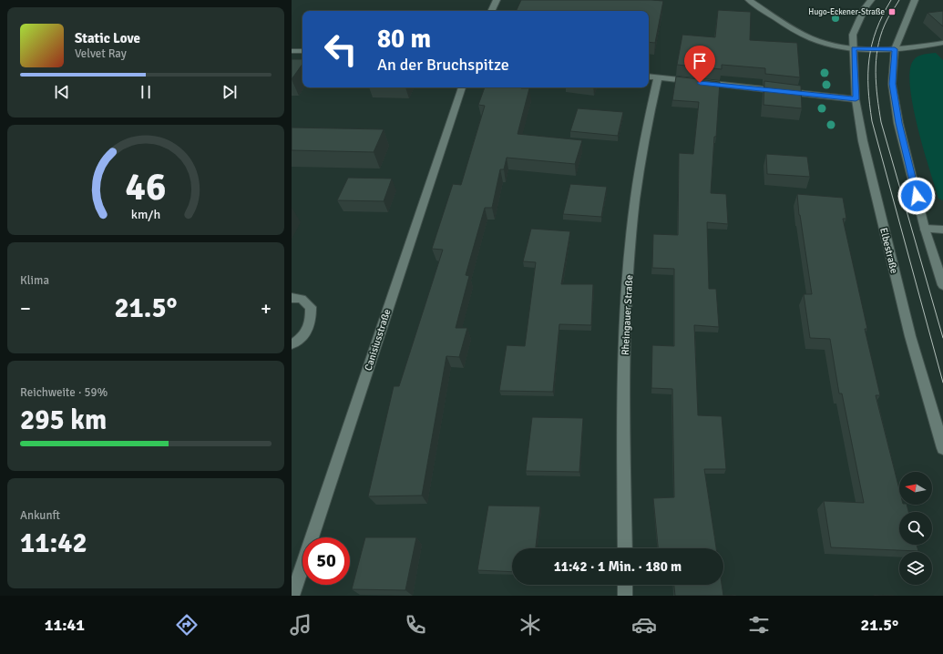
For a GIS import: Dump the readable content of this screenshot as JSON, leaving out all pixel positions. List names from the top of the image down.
{
  "streets": {
    "street": ["Elbestraße", "Rheingauer Straße", "Canisiusstraße"]
  },
  "places": {
    "transit": ["Hugo-Eckener-Straße"]
  },
  "north": "left",
  "page": {
    "turn": ["80 m", "An der Bruchspitze"],
    "song": ["Static Love", "Velvet Ray"],
    "tile": [
      "Klima",
      ["Reichweite · 59%", "295 km"],
      ["Ankunft", "11:42"]
    ],
    "heat": ["−", "21.5°", "+"],
    "limit": "50",
    "trip": "11:42 · 1 Min. · 180 m",
    "tabs": ["11:41", "21.5°"],
    "gauge": ["46", "km/h"]
  }
}
